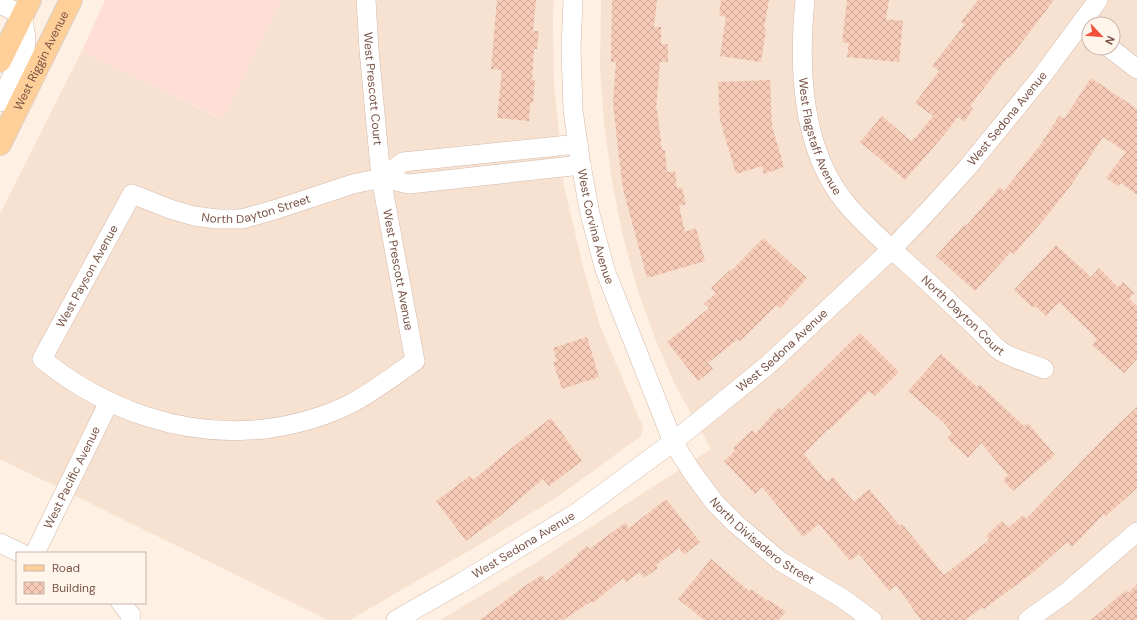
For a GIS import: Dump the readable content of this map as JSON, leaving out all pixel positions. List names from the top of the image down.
{
  "streets": {
    "main road": ["West Riggin Avenue"],
    "street": [
      "West Prescott Court",
      "West Sedona Avenue",
      "West Flagstaff Avenue",
      "North Dayton Street",
      "West Corvina Avenue",
      "West Prescott Avenue",
      "West Payson Avenue",
      "North Dayton Court",
      "West Pacific Avenue",
      "North Divisadero Street"
    ]
  },
  "crossings": [
    ["West Prescott Court", "North Dayton Street"],
    ["West Prescott Court", "West Prescott Avenue"],
    ["West Sedona Avenue", "West Flagstaff Avenue"],
    ["West Sedona Avenue", "West Corvina Avenue"],
    ["West Sedona Avenue", "North Dayton Court"],
    ["West Sedona Avenue", "North Divisadero Street"],
    ["West Flagstaff Avenue", "North Dayton Court"],
    ["North Dayton Street", "West Corvina Avenue"],
    ["North Dayton Street", "West Prescott Avenue"],
    ["North Dayton Street", "West Payson Avenue"],
    ["West Corvina Avenue", "North Divisadero Street"],
    ["West Prescott Avenue", "West Payson Avenue"],
    ["West Prescott Avenue", "West Pacific Avenue"],
    ["West Payson Avenue", "West Pacific Avenue"]
  ],
  "legend": ["Road", "Building"],
  "north": "bottom right"
}
